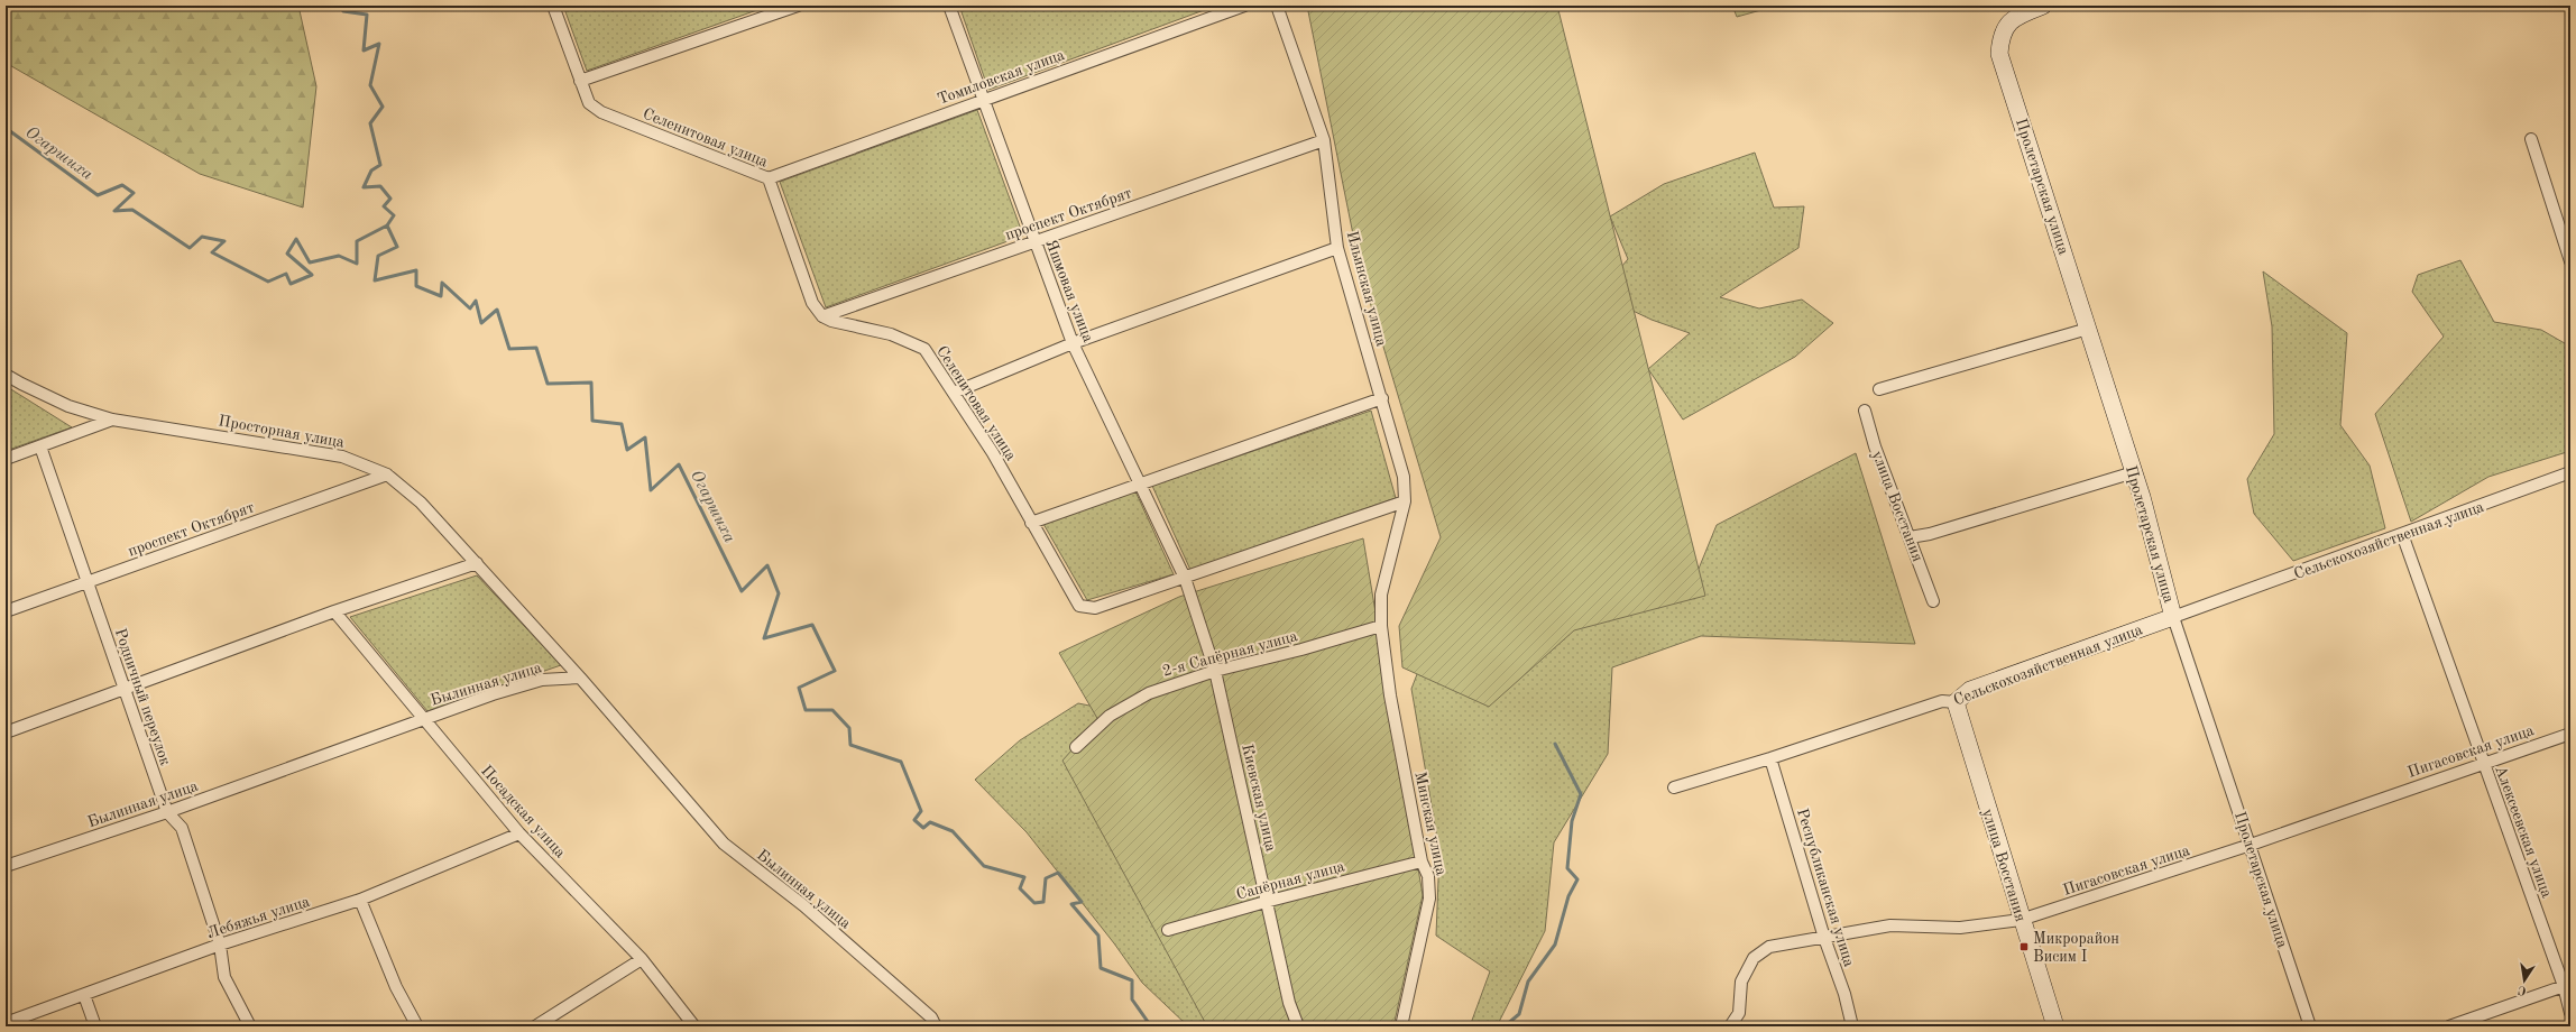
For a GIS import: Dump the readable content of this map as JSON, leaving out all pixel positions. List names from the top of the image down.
{
  "streets": {
    "street": [
      "Томиловская улица",
      "Селенитовая улица",
      "Пролетарская улица",
      "проспект Октябрят",
      "Ильинская улица",
      "Яшмовая улица",
      "Просторная улица",
      "улица Восстания",
      "Сельскохозяйственная улица",
      "2-я Сапёрная улица",
      "Былинная улица",
      "Родничный переулок",
      "Пигасовская улица",
      "Киевская улица",
      "Посадская улица",
      "Минская улица",
      "Алексеевская улица",
      "Сапёрная улица",
      "Республиканская улица",
      "Лебяжья улица"
    ]
  },
  "crossings": [
    ["Томиловская улица", "Селенитовая улица"],
    ["Томиловская улица", "Яшмовая улица"],
    ["Селенитовая улица", "проспект Октябрят"],
    ["Селенитовая улица", "Яшмовая улица"],
    ["Селенитовая улица", "Киевская улица"],
    ["Пролетарская улица", "Сельскохозяйственная улица"],
    ["Пролетарская улица", "Пигасовская улица"],
    ["проспект Октябрят", "Ильинская улица"],
    ["проспект Октябрят", "Яшмовая улица"],
    ["проспект Октябрят", "Просторная улица"],
    ["проспект Октябрят", "Родничный переулок"],
    ["Ильинская улица", "Минская улица"],
    ["Яшмовая улица", "Киевская улица"],
    ["Просторная улица", "Былинная улица"],
    ["улица Восстания", "Сельскохозяйственная улица"],
    ["улица Восстания", "Пигасовская улица"],
    ["Сельскохозяйственная улица", "Алексеевская улица"],
    ["Сельскохозяйственная улица", "Республиканская улица"],
    ["2-я Сапёрная улица", "Киевская улица"],
    ["2-я Сапёрная улица", "Минская улица"],
    ["Былинная улица", "Родничный переулок"],
    ["Былинная улица", "Посадская улица"],
    ["Родничный переулок", "Лебяжья улица"],
    ["Пигасовская улица", "Алексеевская улица"],
    ["Пигасовская улица", "Республиканская улица"],
    ["Киевская улица", "Сапёрная улица"],
    ["Посадская улица", "Лебяжья улица"],
    ["Минская улица", "Сапёрная улица"]
  ],
  "water": ["Огаршиха"],
  "places": {
    "transit": ["Микрорайон Висим I"]
  },
  "north": "bottom"
}
